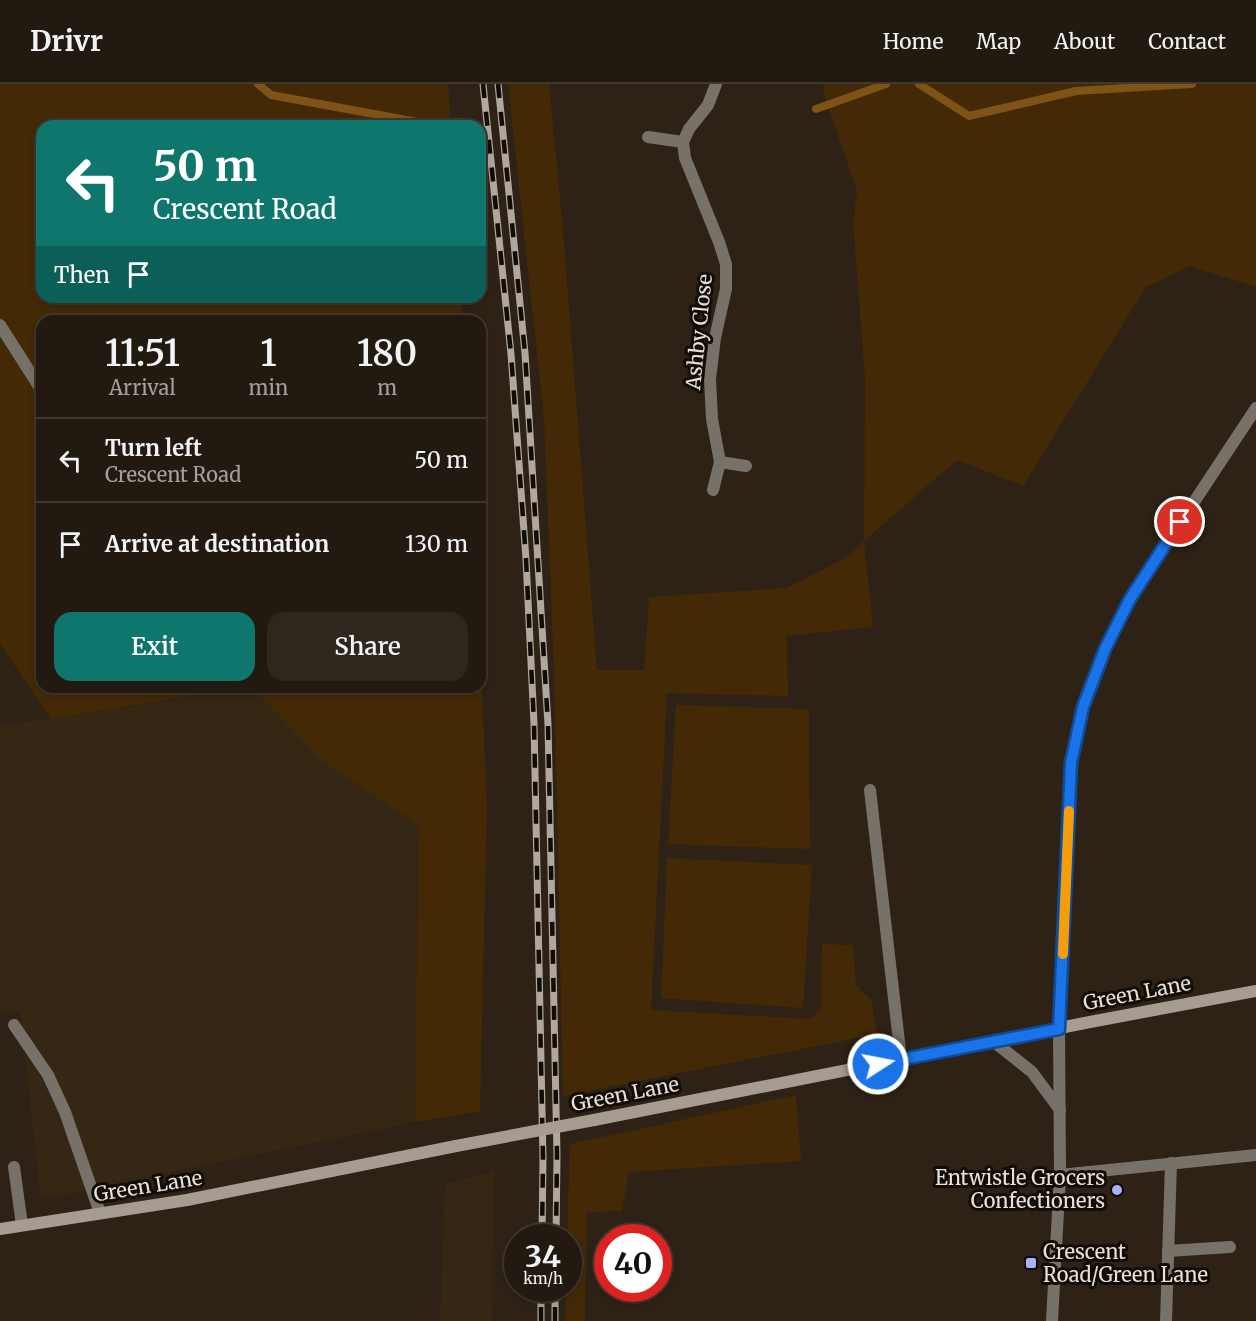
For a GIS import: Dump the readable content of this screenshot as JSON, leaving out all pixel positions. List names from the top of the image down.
{
  "streets": {
    "street": ["Ashby Close", "Green Lane"]
  },
  "places": {
    "other": ["Entwistle Grocers Confectioners"],
    "transit": ["Crescent Road/Green Lane"]
  },
  "page": {
    "header": "Drivr",
    "nav": [
      "Home",
      "Map",
      "About",
      "Contact"
    ],
    "turn": ["50 m", "Crescent Road"],
    "then": "Then",
    "eta": [
      "11:51",
      "Arrival",
      "1",
      "min",
      "180",
      "m"
    ],
    "list": [
      {
        "name": "Turn left",
        "note": "Crescent Road",
        "value": "50 m"
      },
      {
        "name": "Arrive at destination",
        "value": "130 m"
      }
    ],
    "buttons": ["Exit", "Share"],
    "speed": "34 km/h",
    "limit": "40"
  }
}
